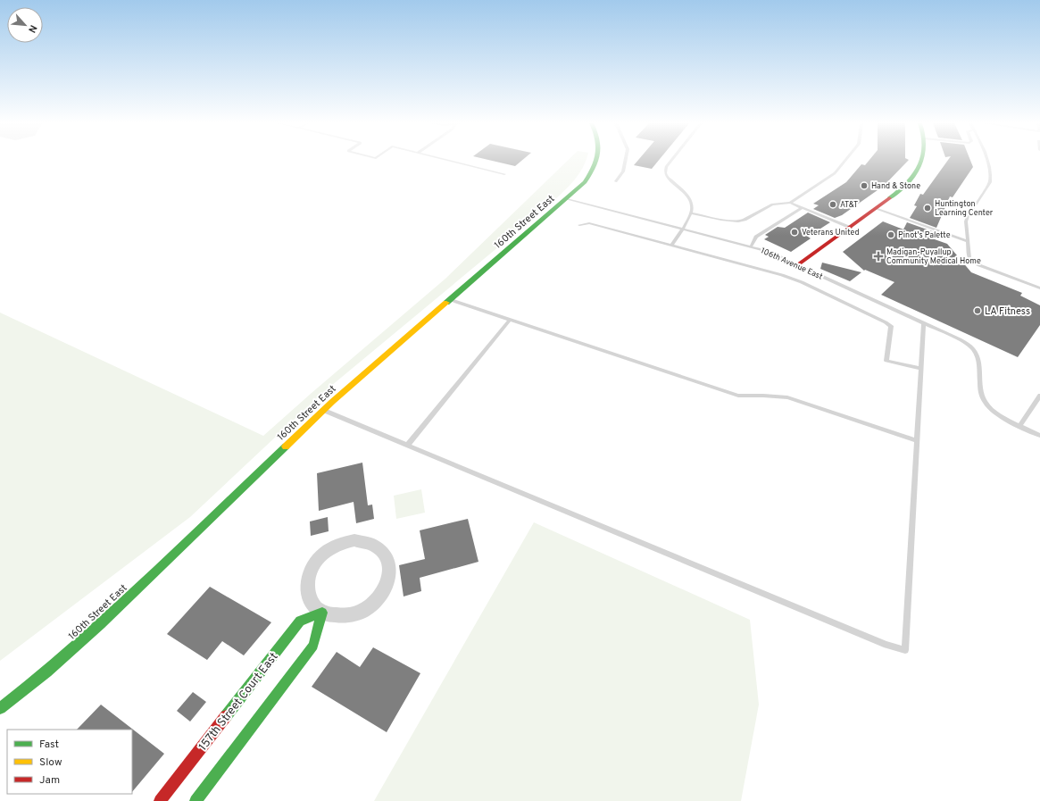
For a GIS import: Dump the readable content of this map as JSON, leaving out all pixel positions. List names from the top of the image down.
{
  "streets": {
    "street": ["160th Street East", "157th Street Court East"],
    "lane": ["106th Avenue East"]
  },
  "crossings": [
    ["160th Street East", "106th Avenue East"]
  ],
  "places": {
    "other": [
      "Hand & Stone",
      "AT&T",
      "Huntington Learning Center",
      "Veterans United",
      "Pinot's Palette",
      "LA Fitness"
    ],
    "health": ["Madigan-Puyallup Community Medical Home"]
  },
  "legend": ["Fast", "Slow", "Jam"],
  "north": "bottom right"
}
